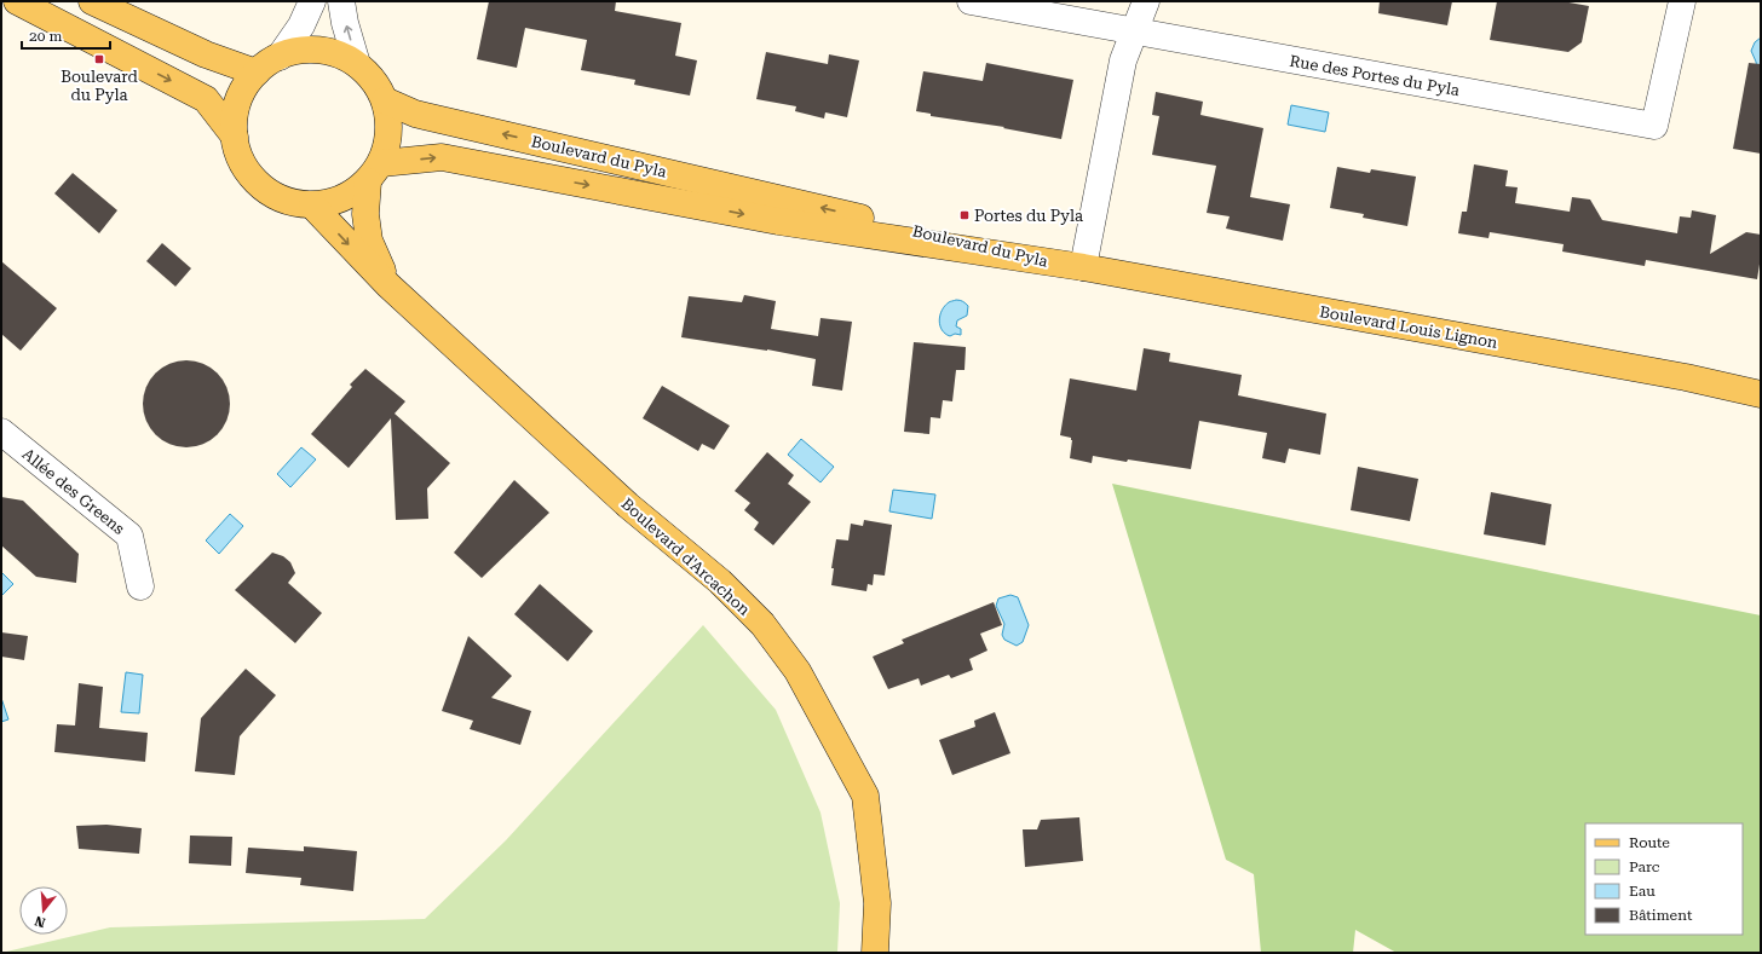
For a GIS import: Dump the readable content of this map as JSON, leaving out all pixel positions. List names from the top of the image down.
{
  "streets": {
    "main road": ["Boulevard du Pyla", "Boulevard Louis Lignon", "Boulevard d'Arcachon"],
    "street": ["Rue des Portes du Pyla", "Allée des Greens"]
  },
  "crossings": [
    ["Boulevard du Pyla", "Boulevard Louis Lignon"],
    ["Boulevard du Pyla", "Boulevard d'Arcachon"]
  ],
  "places": {
    "transit": ["Boulevard du Pyla", "Portes du Pyla"]
  },
  "legend": [
    "Route",
    "Parc",
    "Eau",
    "Bâtiment"
  ],
  "scale_bar": "20 m",
  "north": "bottom"
}
